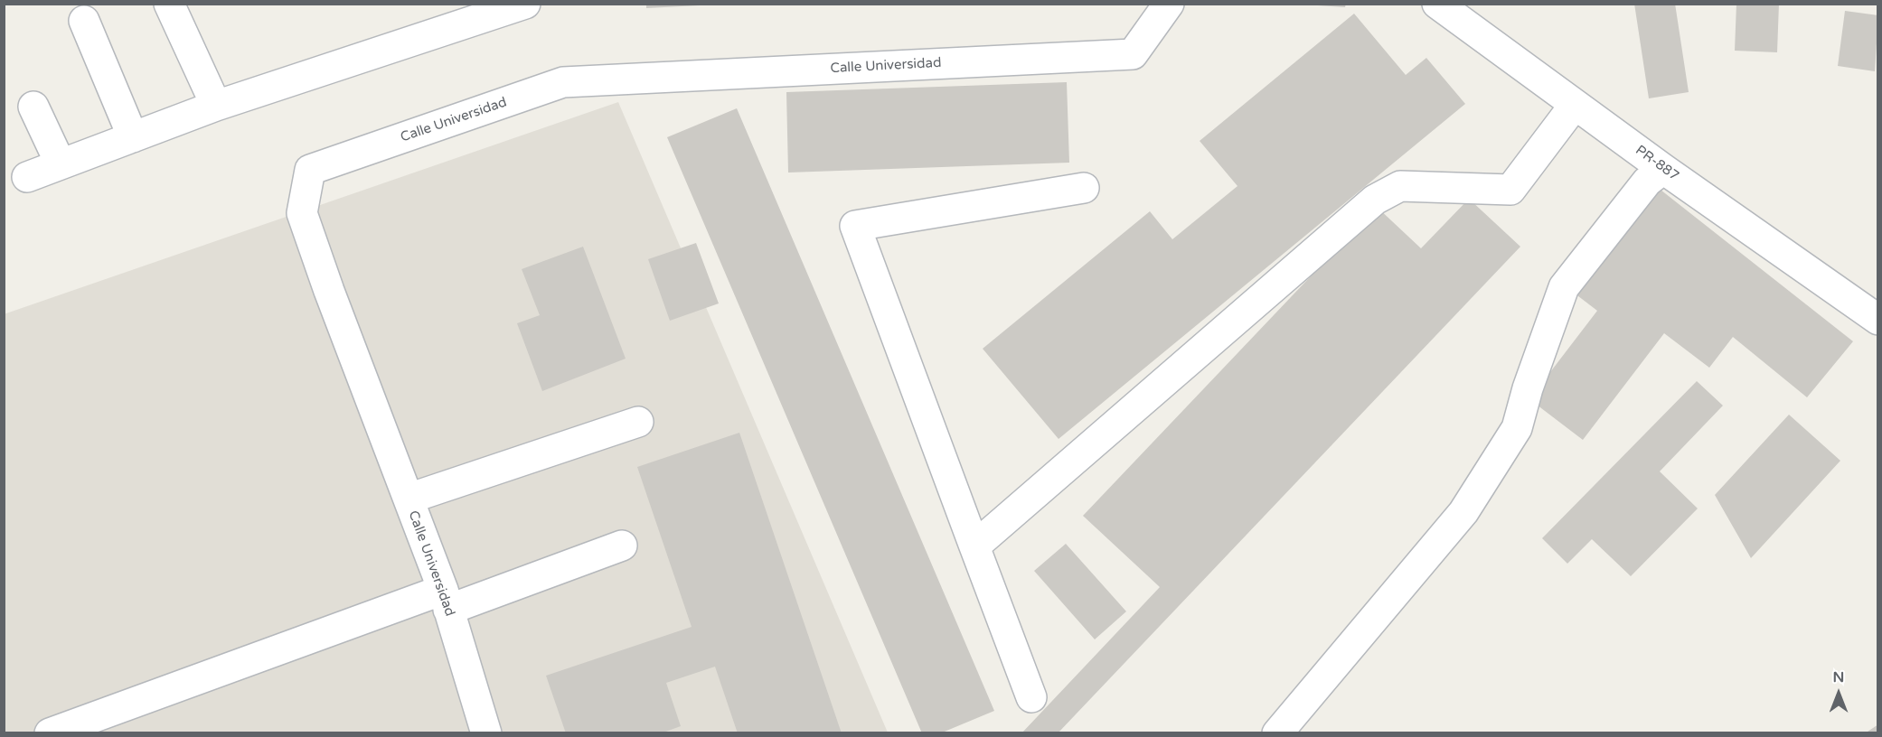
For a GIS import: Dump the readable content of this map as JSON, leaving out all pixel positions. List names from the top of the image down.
{
  "streets": {
    "street": ["Calle Universidad", "PR-887"]
  },
  "north": "top"
}
